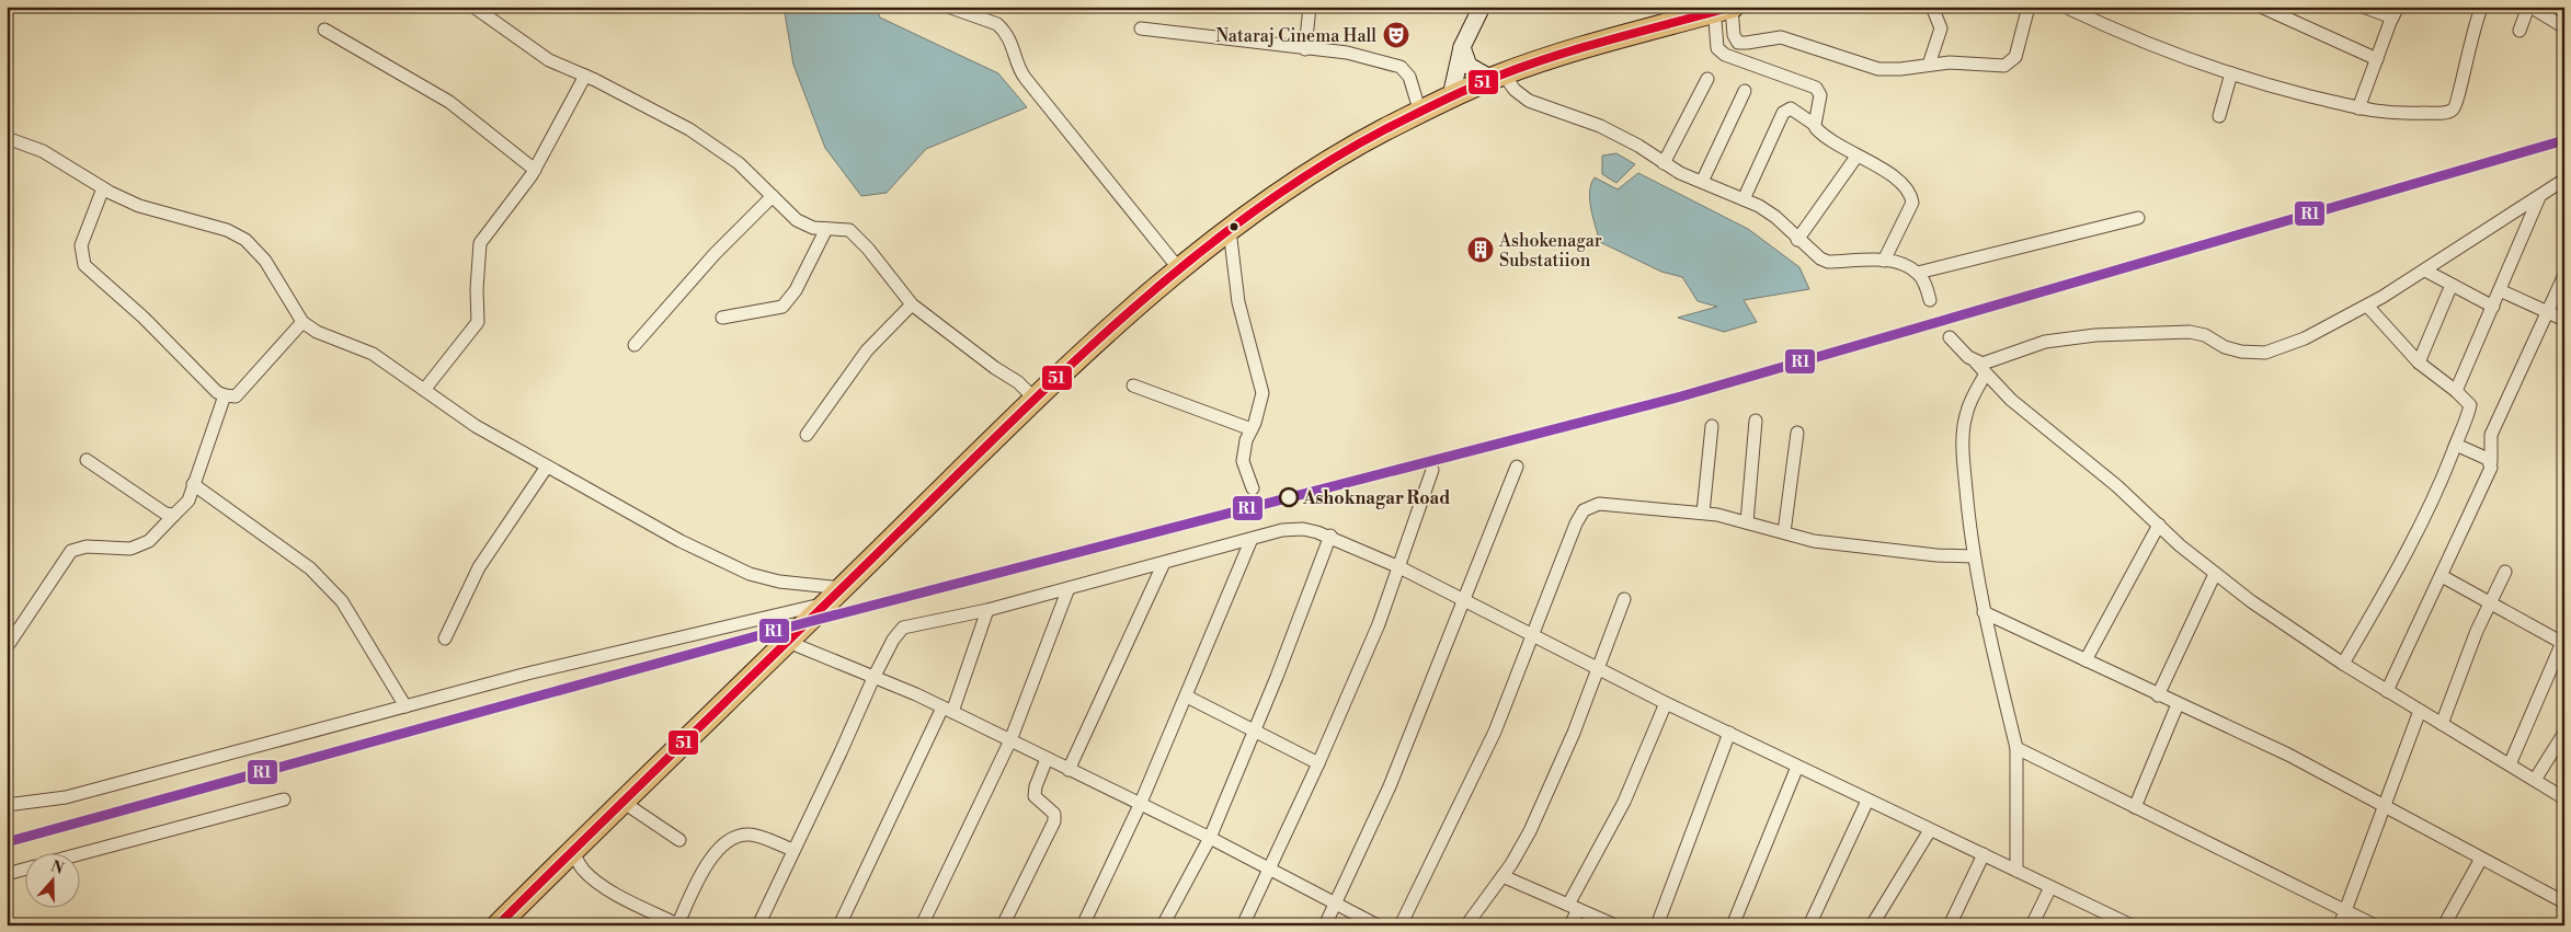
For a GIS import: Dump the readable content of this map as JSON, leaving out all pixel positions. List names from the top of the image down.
{
  "places": {
    "theatre": ["Nataraj Cinema Hall"],
    "building": ["Ashokenagar Substatiion"],
    "other": ["Ashoknagar Road"]
  },
  "lines": ["transit line 51", "transit line R1"],
  "north": "top"
}
